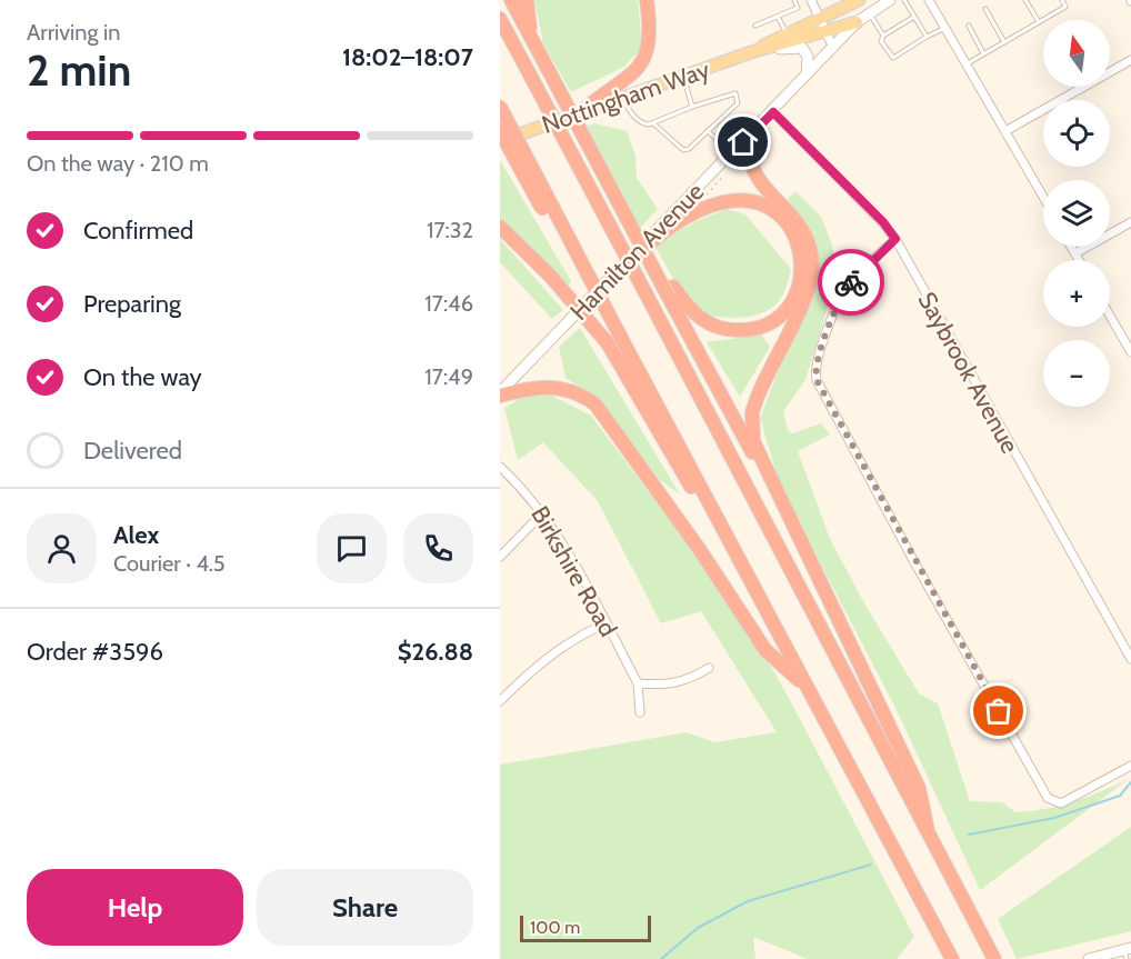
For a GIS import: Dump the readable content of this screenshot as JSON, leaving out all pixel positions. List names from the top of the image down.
{
  "streets": {
    "main road": ["Nottingham Way", "Hamilton Avenue"],
    "street": ["Saybrook Avenue", "Birkshire Road"]
  },
  "crossings": [
    ["Nottingham Way", "Hamilton Avenue"],
    ["Hamilton Avenue", "Saybrook Avenue"]
  ],
  "scale_bar": "100 m",
  "north": "top",
  "page": {
    "heading": ["2 min", "Arriving in", "18:02–18:07"],
    "panel": [
      "Alex",
      "Courier · 4.5",
      "Order #3596",
      "$26.88"
    ],
    "map_buttons": ["+", "−"],
    "bar": "On the way · 210 m",
    "list": [
      ["Confirmed", "17:32"],
      ["Preparing", "17:46"],
      ["On the way", "17:49"],
      "Delivered"
    ],
    "buttons": ["Help", "Share"],
    "scale": "100 m"
  }
}
